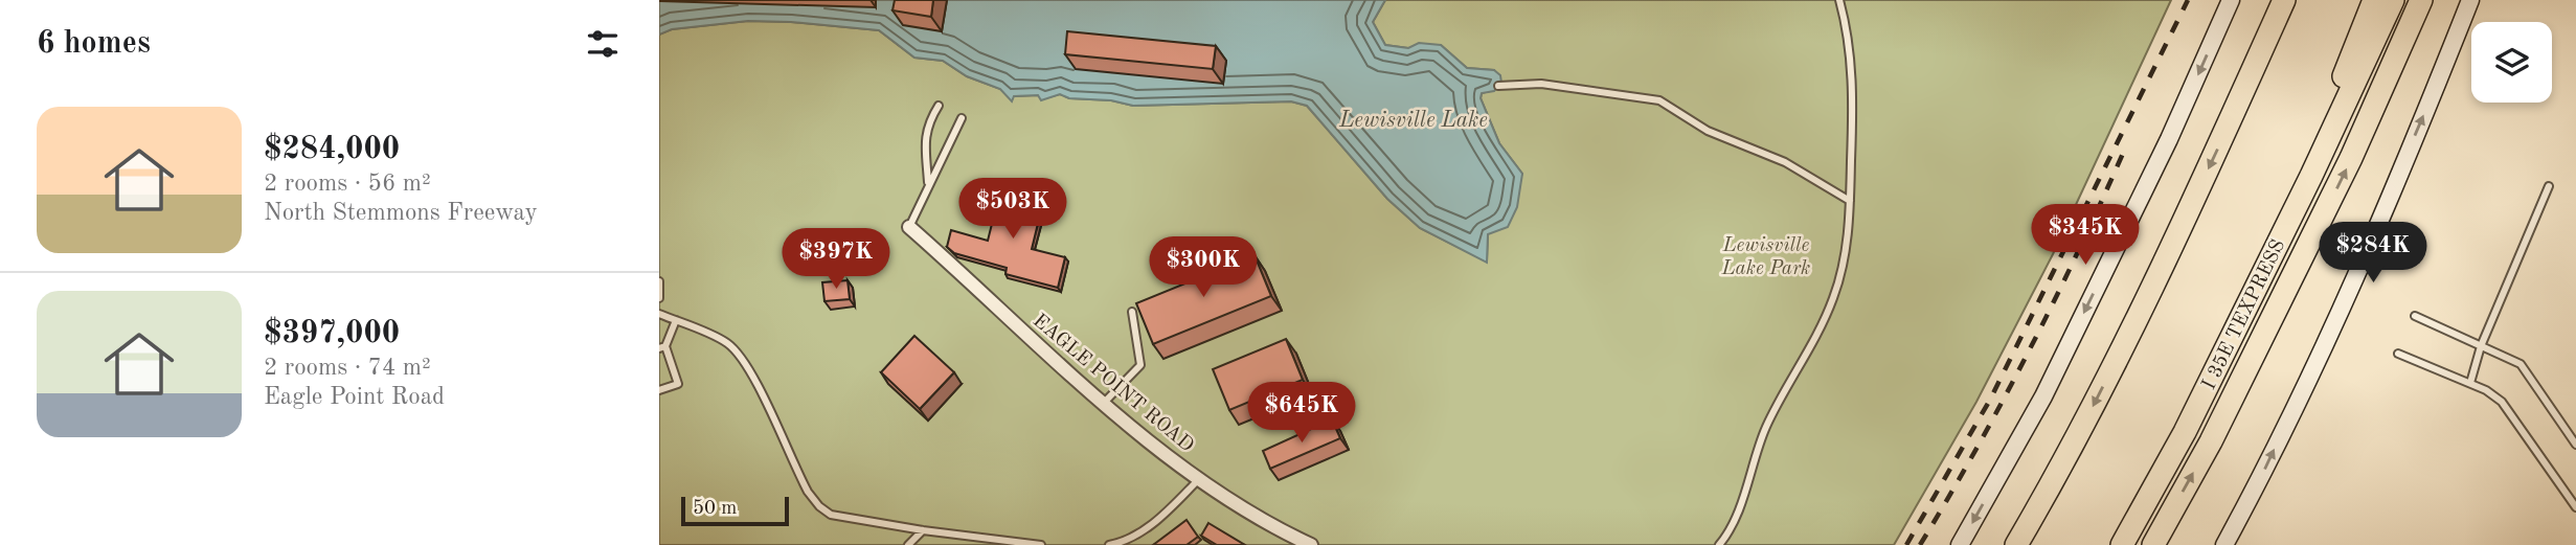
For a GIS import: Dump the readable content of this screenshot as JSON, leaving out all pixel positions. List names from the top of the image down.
{
  "streets": {
    "highway": ["I 35E TEXPRESS"],
    "street": ["EAGLE POINT ROAD"]
  },
  "water": ["Lewisville Lake"],
  "parks": ["Lewisville Lake Park"],
  "scale_bar": "50 m",
  "page": {
    "heading": "6 homes",
    "list": [
      {
        "name": "$284,000",
        "note": "2 rooms · 56 m² · North Stemmons Freeway"
      },
      {
        "name": "$397,000",
        "note": "2 rooms · 74 m² · Eagle Point Road"
      }
    ],
    "price": [
      "$503K",
      "$345K",
      "$284K",
      "$397K",
      "$300K",
      "$645K"
    ],
    "scale": "50 m"
  }
}
